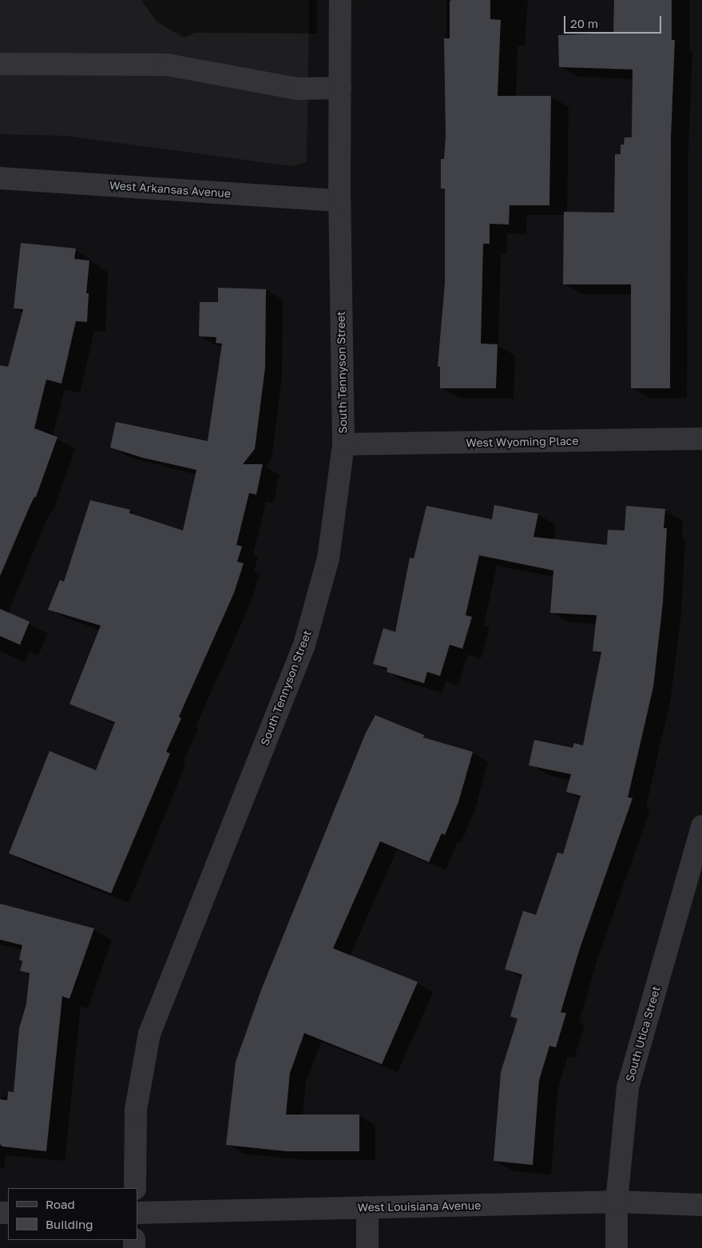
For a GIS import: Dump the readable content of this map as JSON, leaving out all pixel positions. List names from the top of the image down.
{
  "streets": {
    "street": [
      "West Arkansas Avenue",
      "South Tennyson Street",
      "West Wyoming Place",
      "South Utica Street",
      "West Louisiana Avenue"
    ]
  },
  "crossings": [
    ["West Arkansas Avenue", "South Tennyson Street"],
    ["South Tennyson Street", "West Wyoming Place"],
    ["South Utica Street", "West Louisiana Avenue"]
  ],
  "legend": ["Road", "Building"],
  "scale_bar": "20 m"
}
